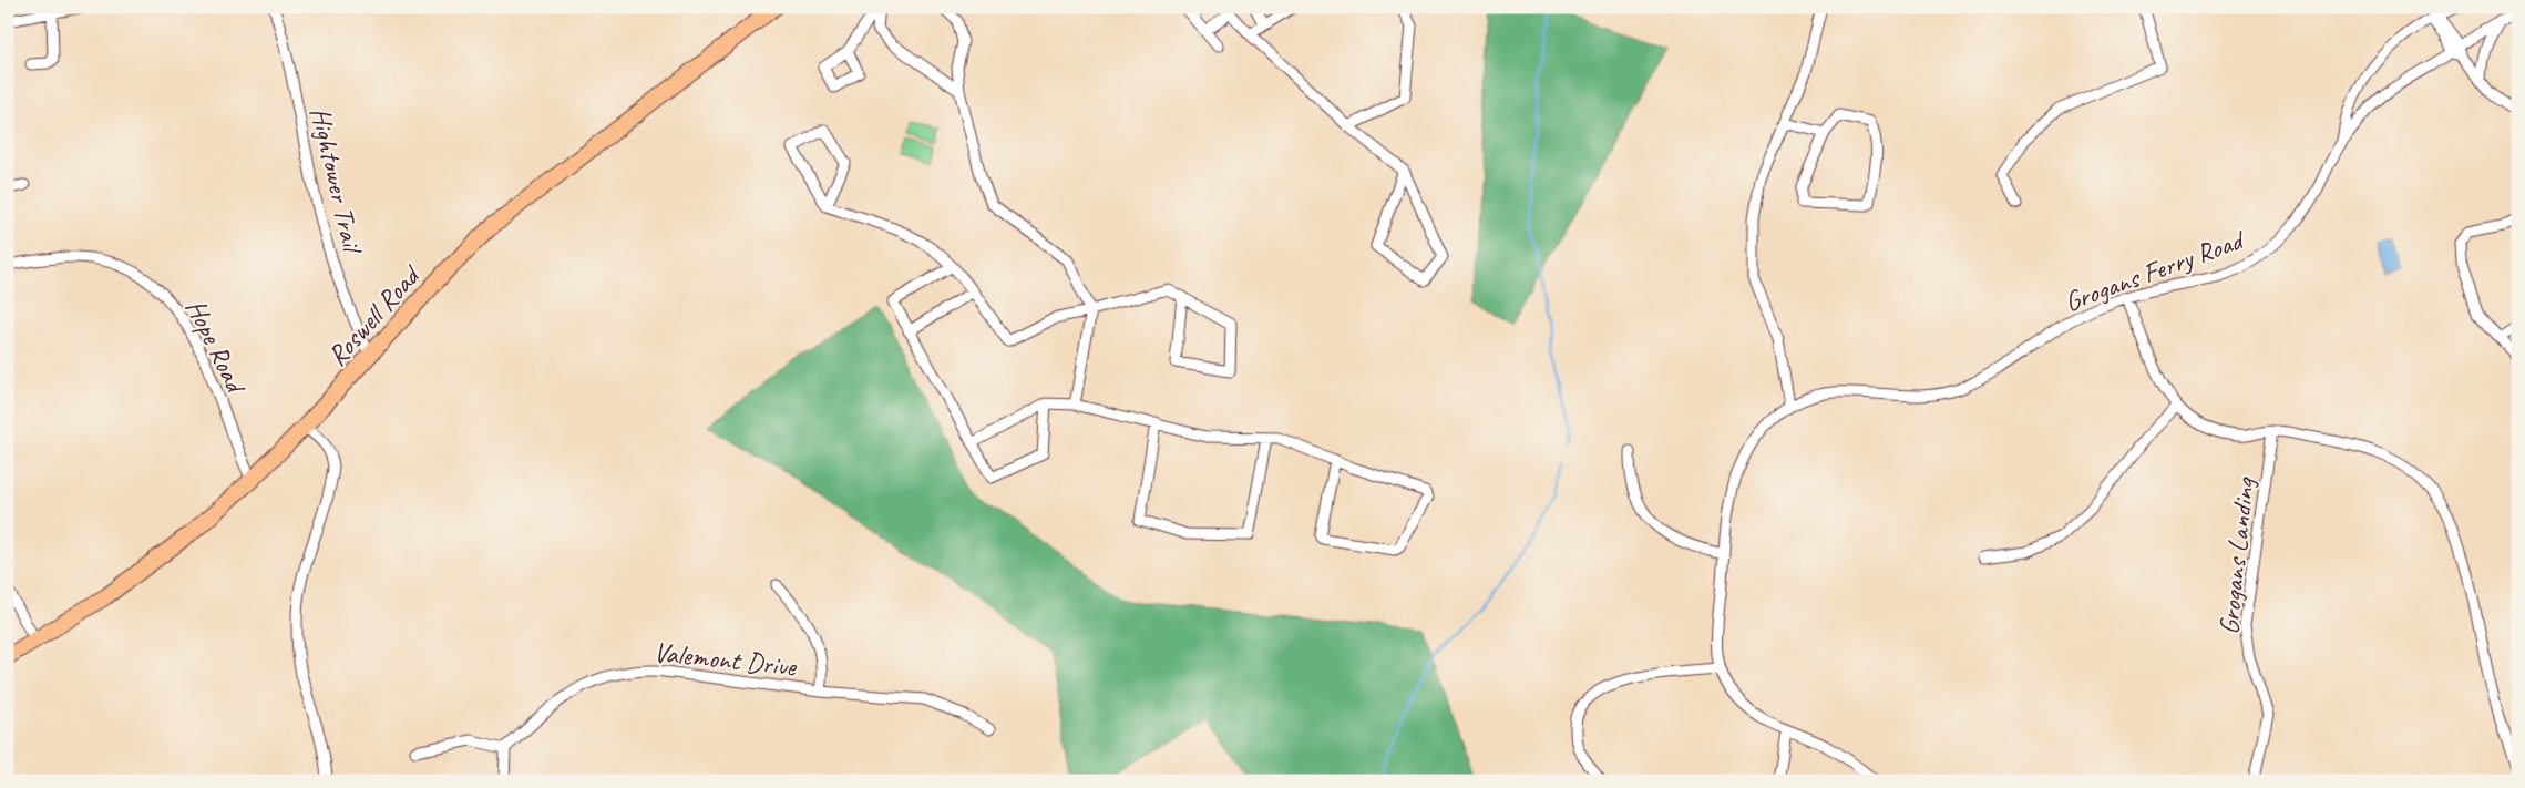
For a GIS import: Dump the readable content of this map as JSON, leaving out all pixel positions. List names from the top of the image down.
{
  "streets": {
    "main road": ["Roswell Road"],
    "street": [
      "Hightower Trail",
      "Grogans Ferry Road",
      "Hope Road",
      "Grogans Landing",
      "Valemont Drive"
    ]
  },
  "crossings": [
    ["Hightower Trail", "Roswell Road"],
    ["Roswell Road", "Hope Road"]
  ]
}
